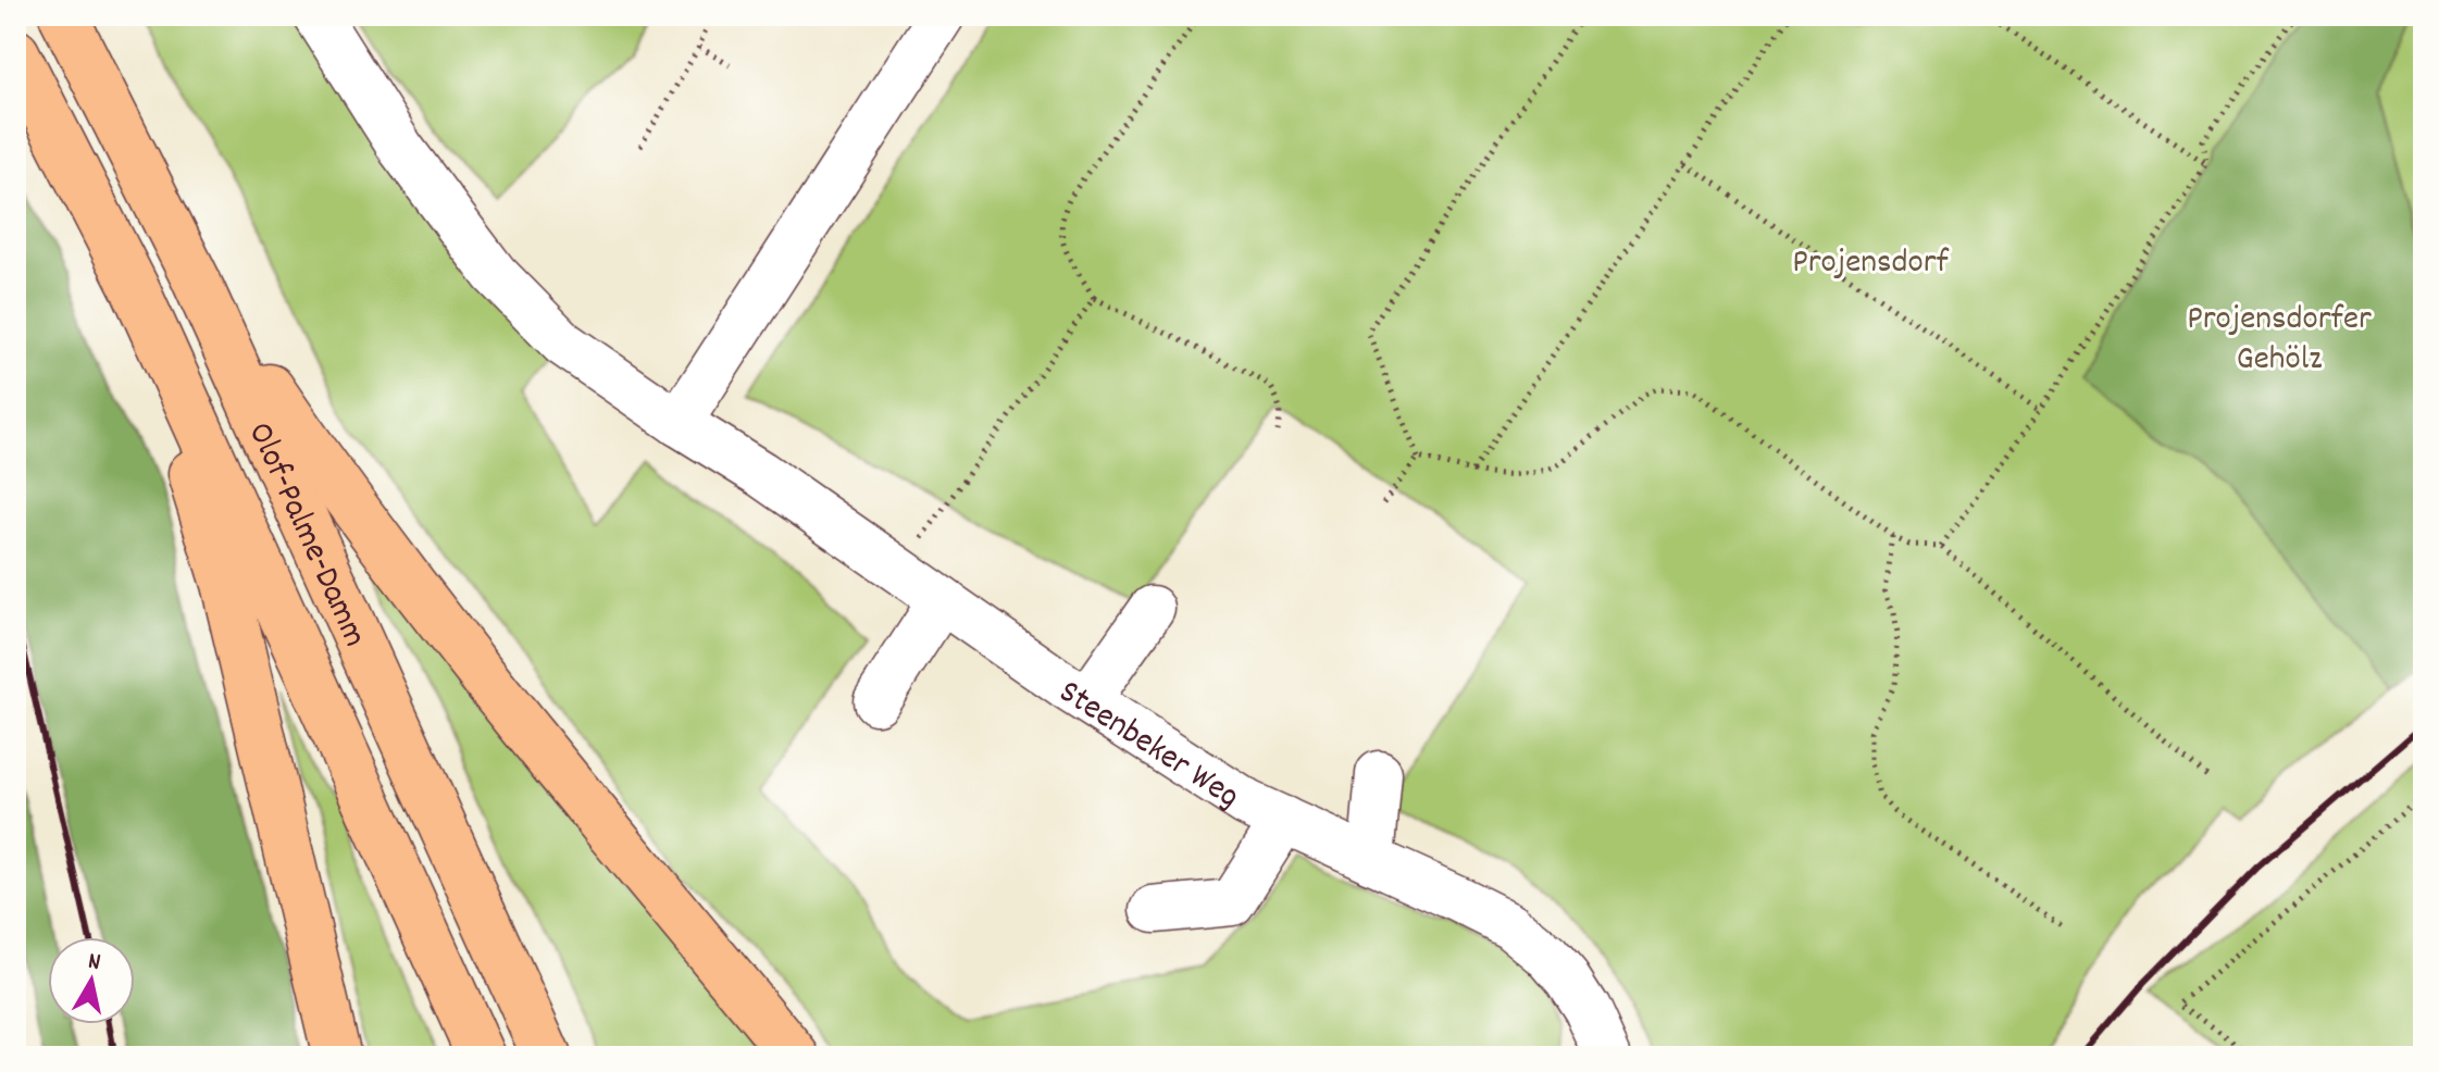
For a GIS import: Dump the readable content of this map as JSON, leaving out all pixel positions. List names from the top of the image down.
{
  "streets": {
    "highway": ["Olof-Palme-Damm"],
    "street": ["Steenbeker Weg"]
  },
  "parks": ["Projensdorf", "Projensdorfer Gehölz"],
  "north": "top"
}
